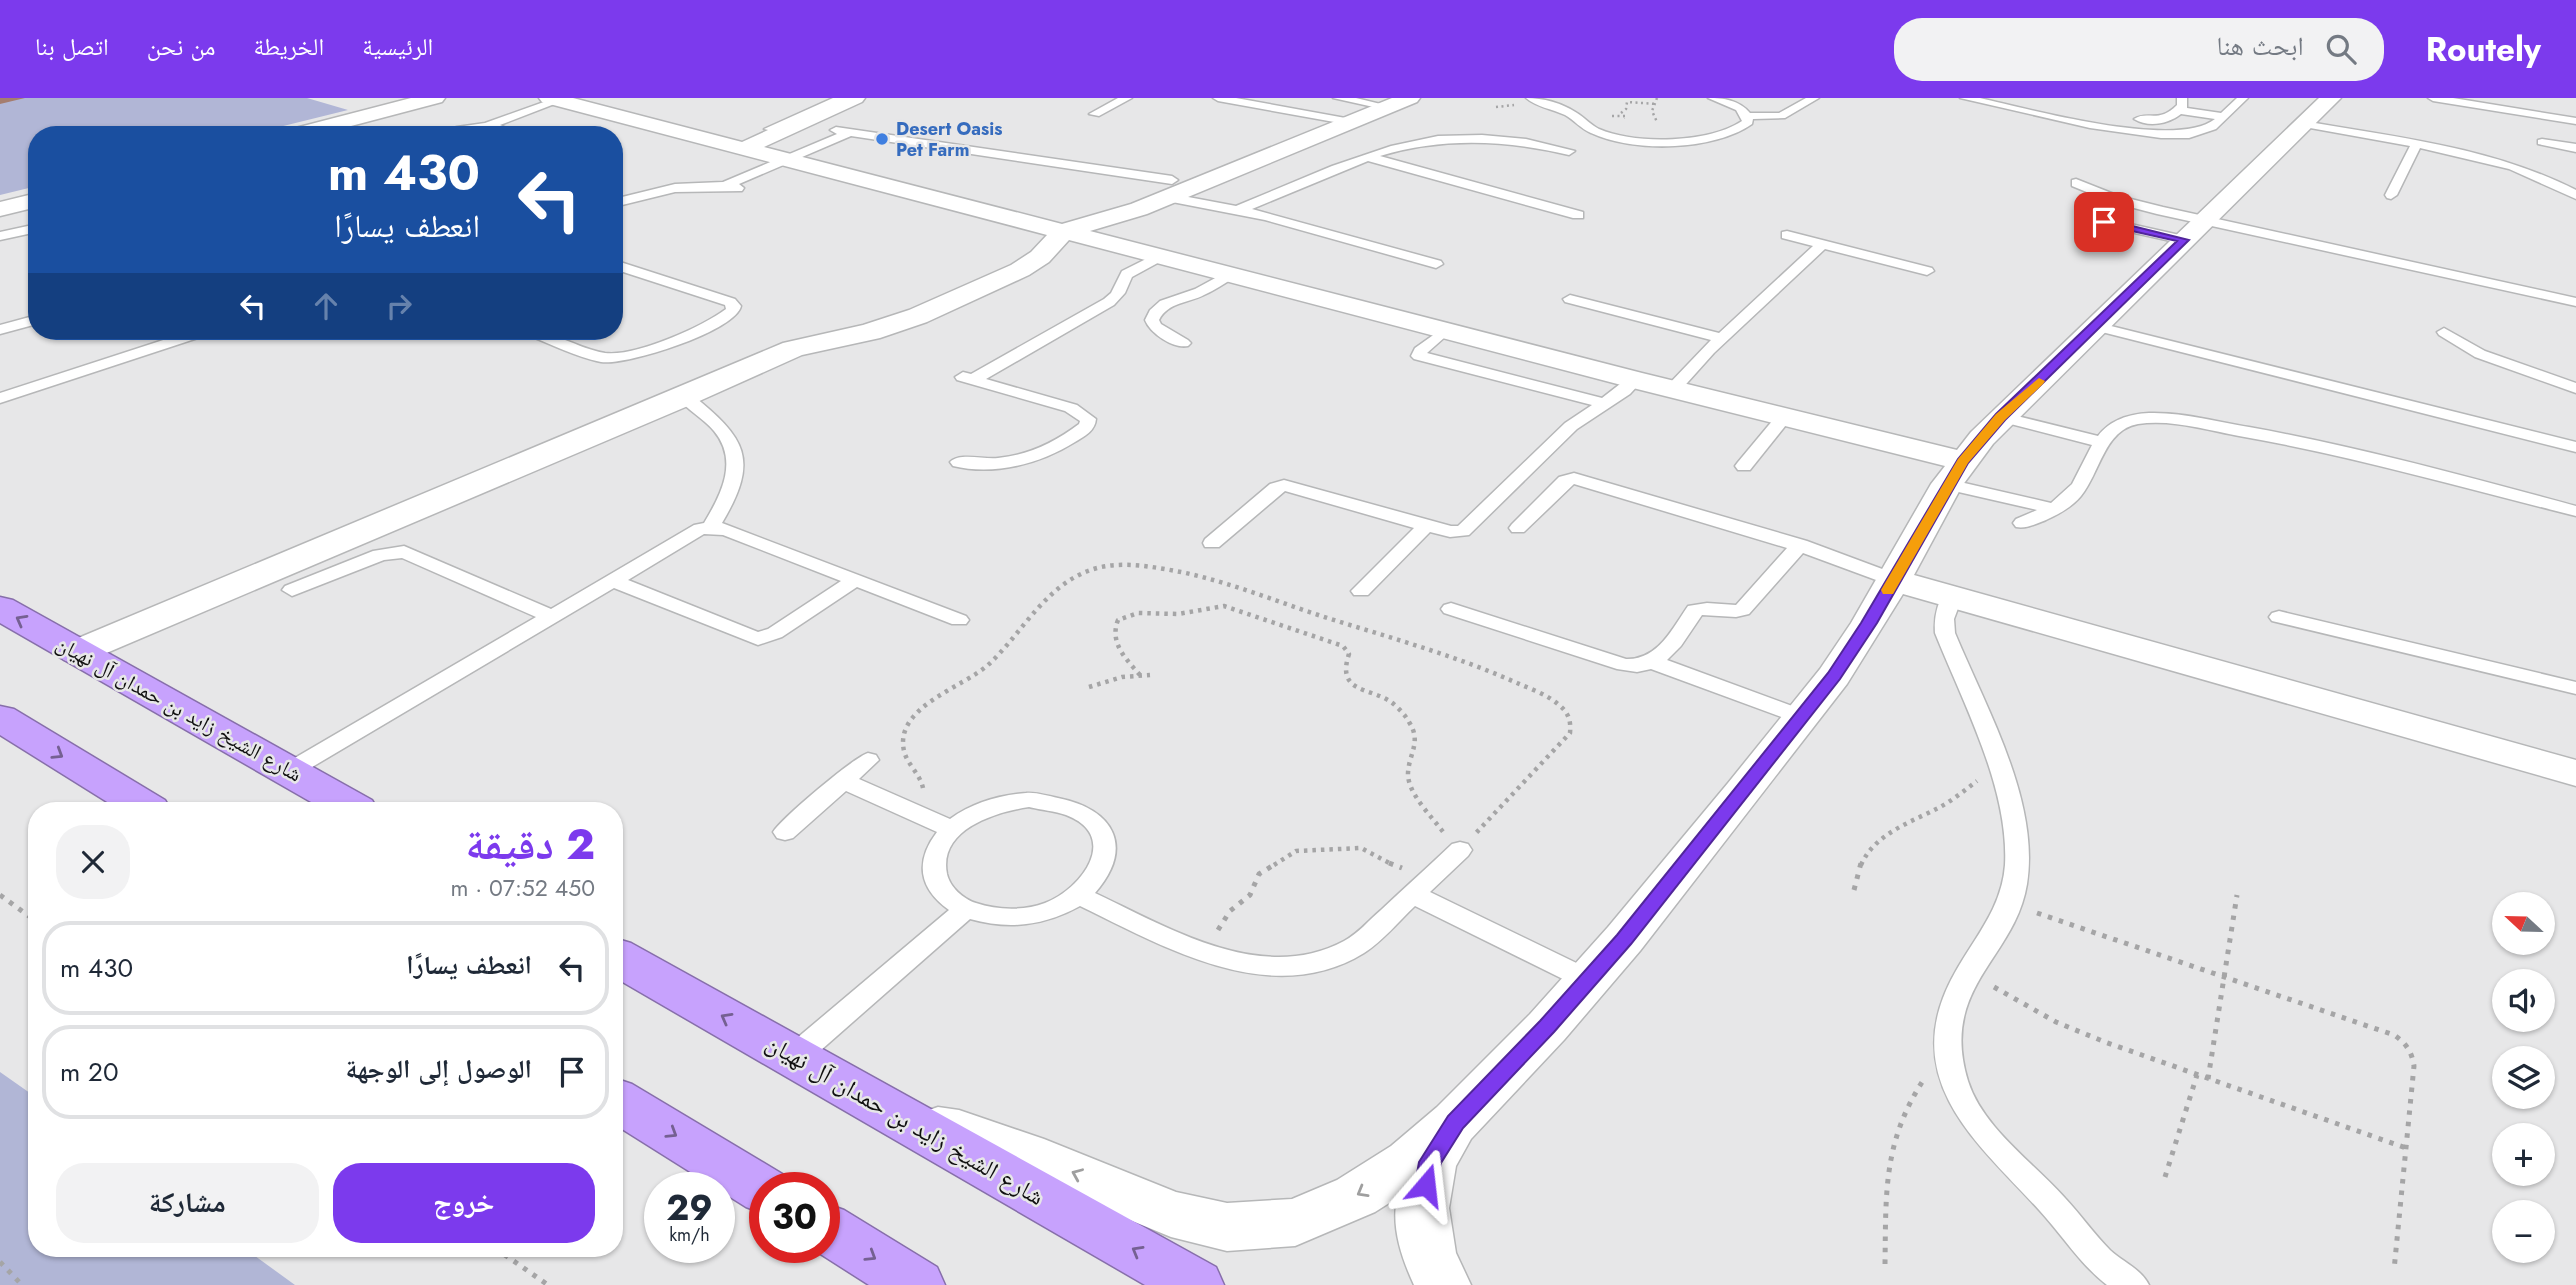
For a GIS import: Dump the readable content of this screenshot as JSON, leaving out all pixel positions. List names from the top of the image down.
{
  "streets": {
    "highway": ["شارع الشيخ زايد بن حمدان آل نهيان"]
  },
  "places": ["Desert Oasis Pet Farm"],
  "north": "left",
  "page": {
    "header": "Routely",
    "search": "ابحث هنا",
    "nav": [
      "الرئيسية",
      "الخريطة",
      "من نحن",
      "اتصل بنا"
    ],
    "turn": ["430 m", "انعطف يسارًا"],
    "heading": ["2 دقيقة", "450 m · 07:52"],
    "map_buttons": ["+", "−"],
    "list": [
      {
        "name": "انعطف يسارًا",
        "value": "430 m"
      },
      {
        "name": "الوصول إلى الوجهة",
        "value": "20 m"
      }
    ],
    "buttons": ["خروج", "مشاركة"],
    "speed": "29 km/h",
    "limit": "30"
  }
}
